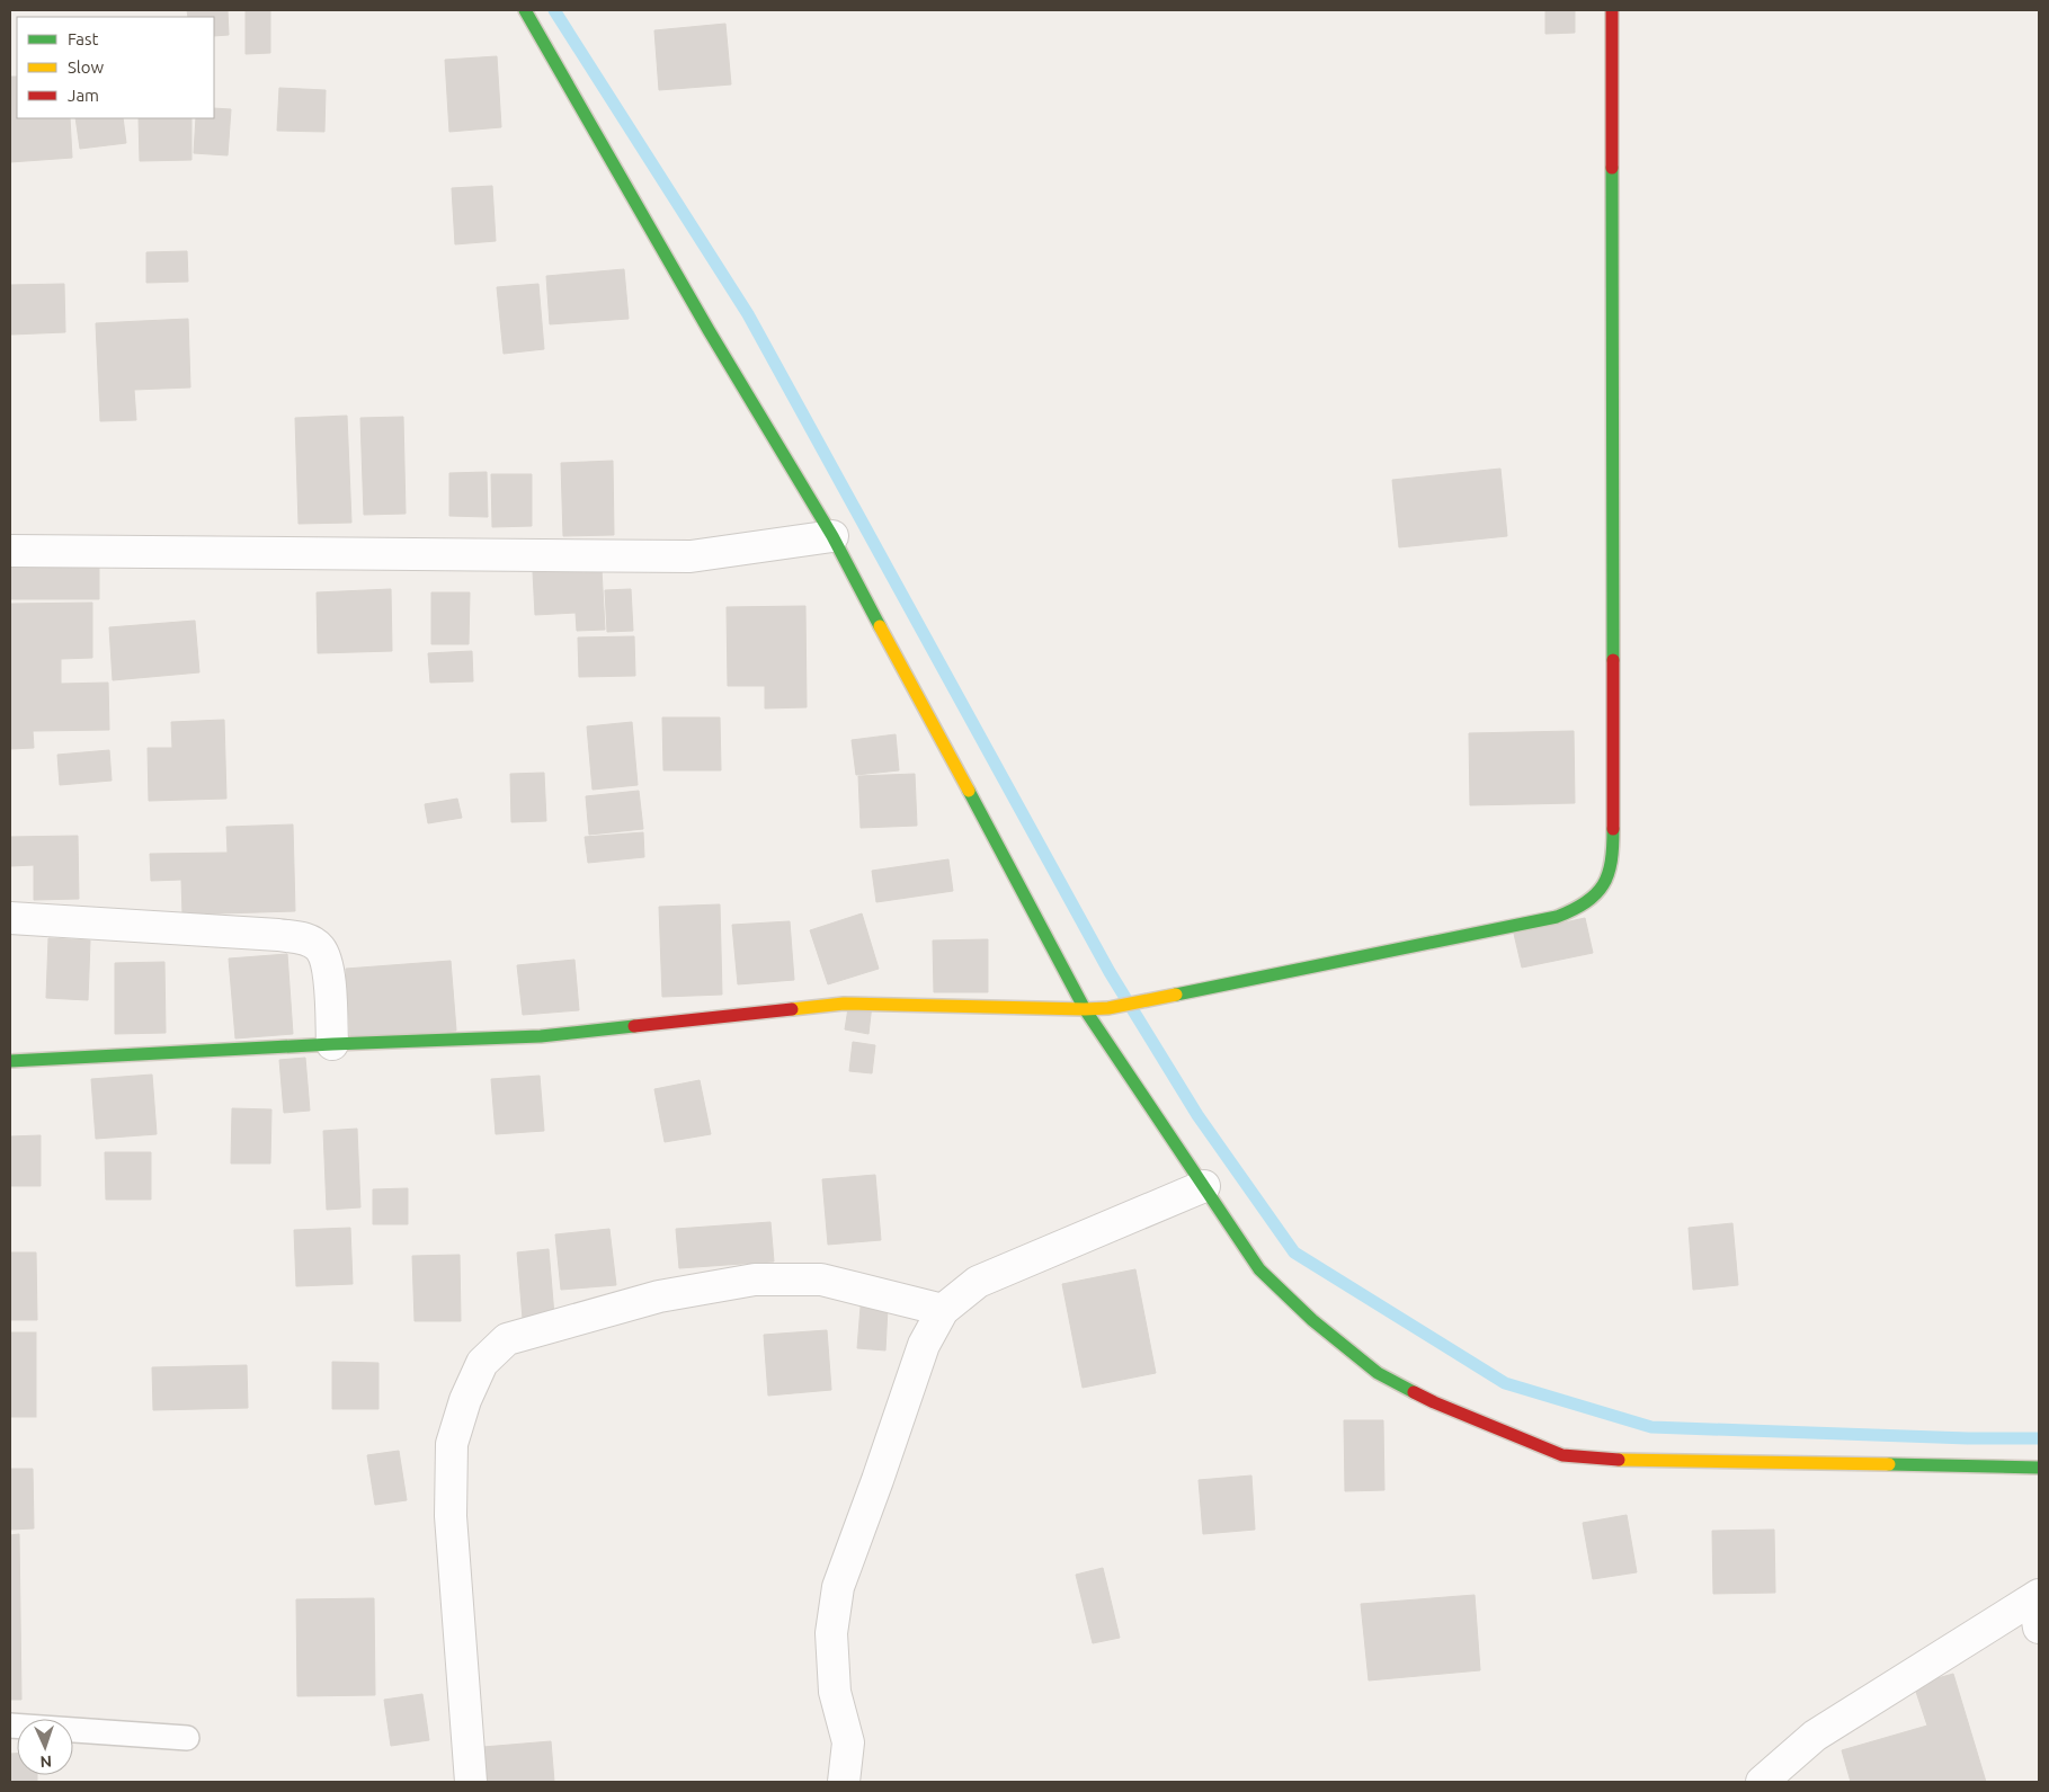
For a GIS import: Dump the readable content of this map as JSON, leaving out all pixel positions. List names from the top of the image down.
{
  "legend": ["Fast", "Slow", "Jam"],
  "north": "bottom"
}
